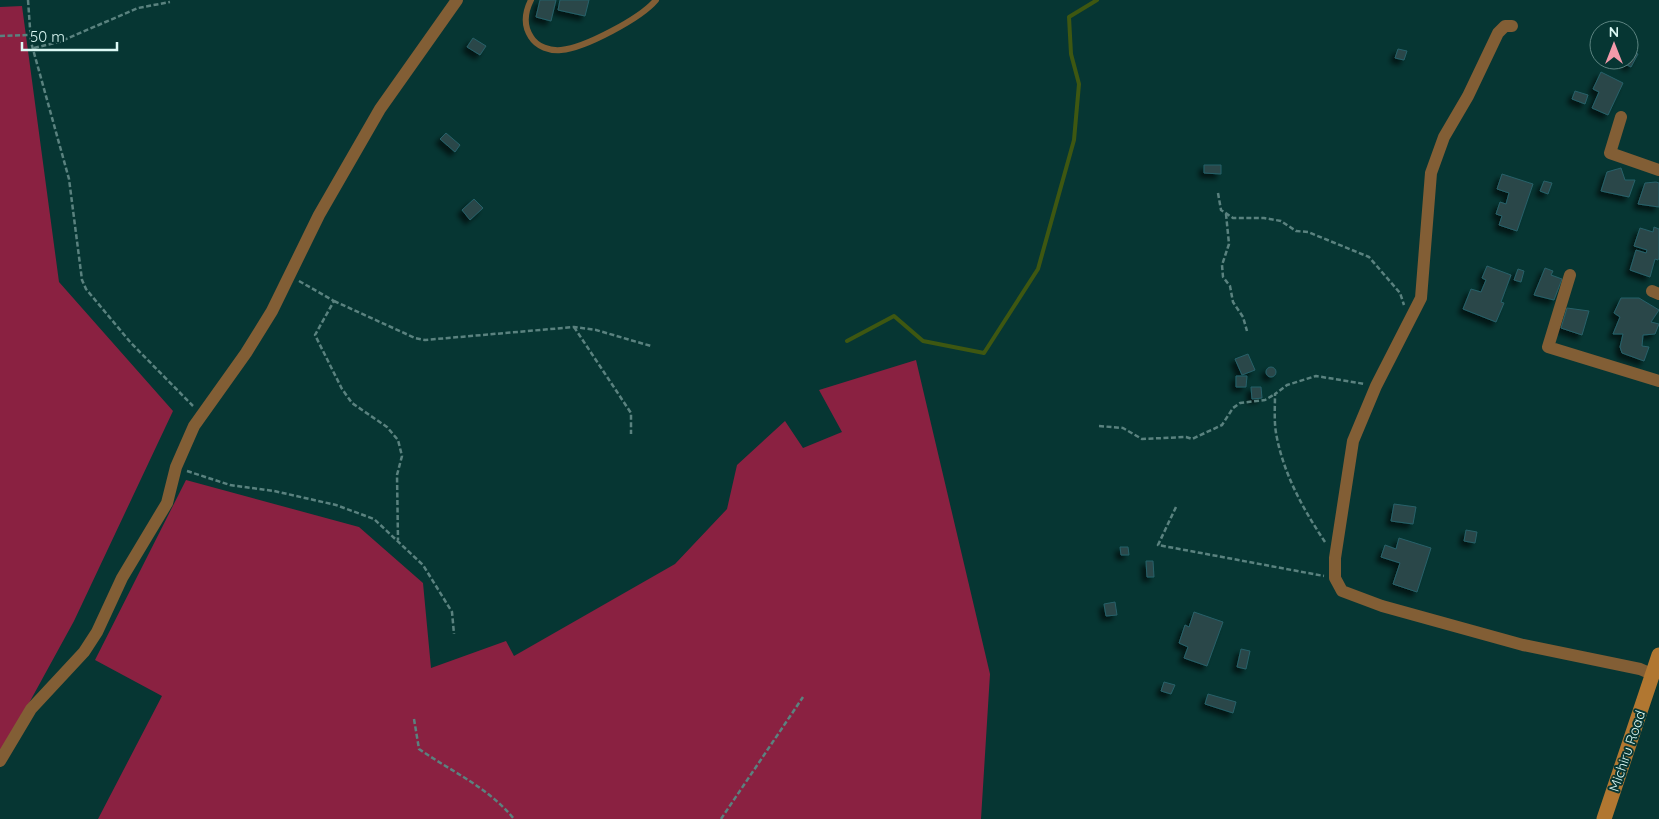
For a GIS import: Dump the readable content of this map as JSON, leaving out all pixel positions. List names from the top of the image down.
{
  "streets": {
    "street": ["Michiru Road"]
  },
  "scale_bar": "50 m",
  "north": "top"
}
